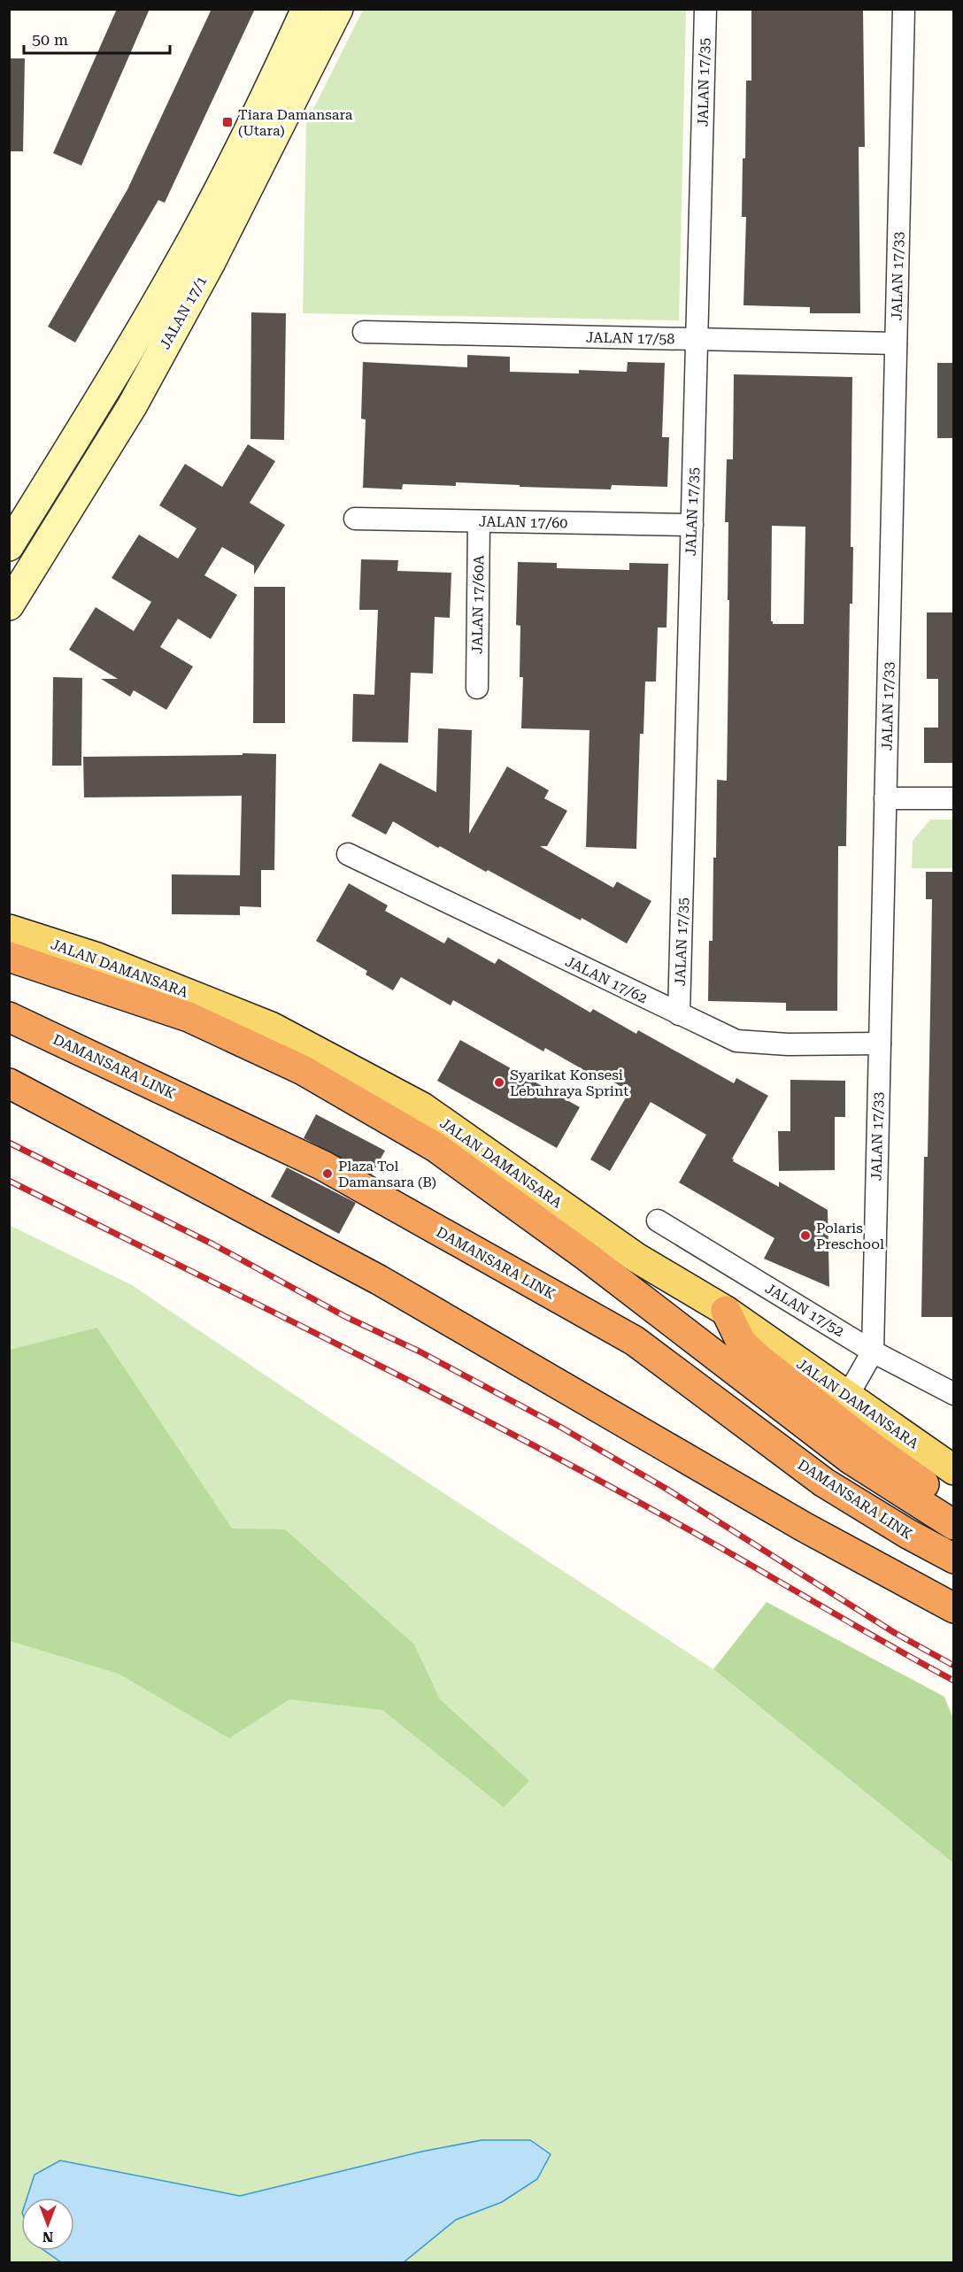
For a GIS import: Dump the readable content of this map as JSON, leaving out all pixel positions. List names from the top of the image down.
{
  "streets": {
    "highway": ["DAMANSARA LINK"],
    "main road": ["JALAN DAMANSARA"],
    "street": [
      "JALAN 17/35",
      "JALAN 17/33",
      "JALAN 17/1",
      "JALAN 17/58",
      "JALAN 17/60",
      "JALAN 17/60A",
      "JALAN 17/62",
      "JALAN 17/52"
    ]
  },
  "crossings": [
    ["JALAN 17/35", "JALAN 17/58"],
    ["JALAN 17/35", "JALAN 17/60"],
    ["JALAN 17/35", "JALAN 17/62"],
    ["JALAN 17/33", "JALAN 17/58"],
    ["JALAN 17/33", "JALAN DAMANSARA"],
    ["JALAN 17/33", "JALAN 17/62"],
    ["JALAN 17/33", "JALAN 17/52"],
    ["JALAN 17/60", "JALAN 17/60A"]
  ],
  "places": {
    "transit": ["Tiara Damansara (Utara)"],
    "other": ["Syarikat Konsesi Lebuhraya Sprint", "Plaza Tol Damansara (B)", "Polaris Preschool"]
  },
  "scale_bar": "50 m",
  "north": "bottom"
}
